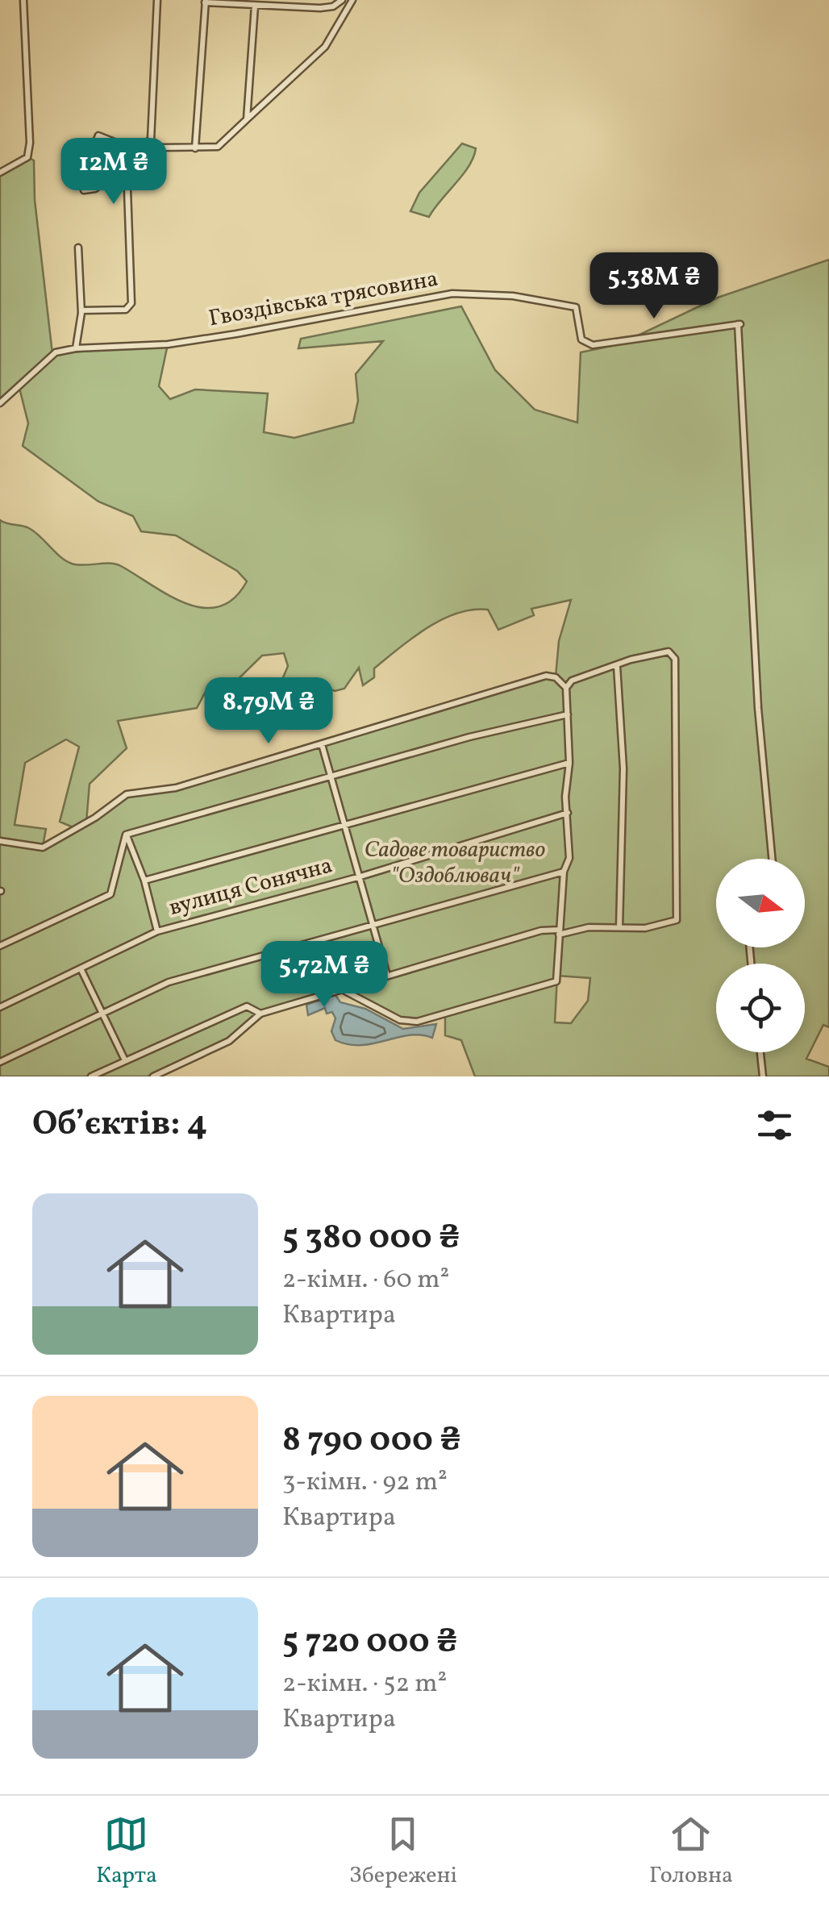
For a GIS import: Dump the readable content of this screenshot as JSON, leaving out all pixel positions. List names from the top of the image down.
{
  "streets": {
    "street": ["Гвоздівська трясовина", "вулиця Сонячна"]
  },
  "parks": ["Садове товариство \"Оздоблювач\""],
  "north": "right",
  "page": {
    "price": [
      "12M ₴",
      "5.38M ₴",
      "8.79M ₴",
      "5.72M ₴"
    ],
    "heading": "Об’єктів: 4",
    "list": [
      {
        "name": "5 380 000 ₴",
        "note": "2-кімн. · 60 m² · Квартира"
      },
      {
        "name": "8 790 000 ₴",
        "note": "3-кімн. · 92 m² · Квартира"
      },
      {
        "name": "5 720 000 ₴",
        "note": "2-кімн. · 52 m² · Квартира"
      }
    ],
    "tabs": ["Карта", "Збережені", "Головна"]
  }
}
